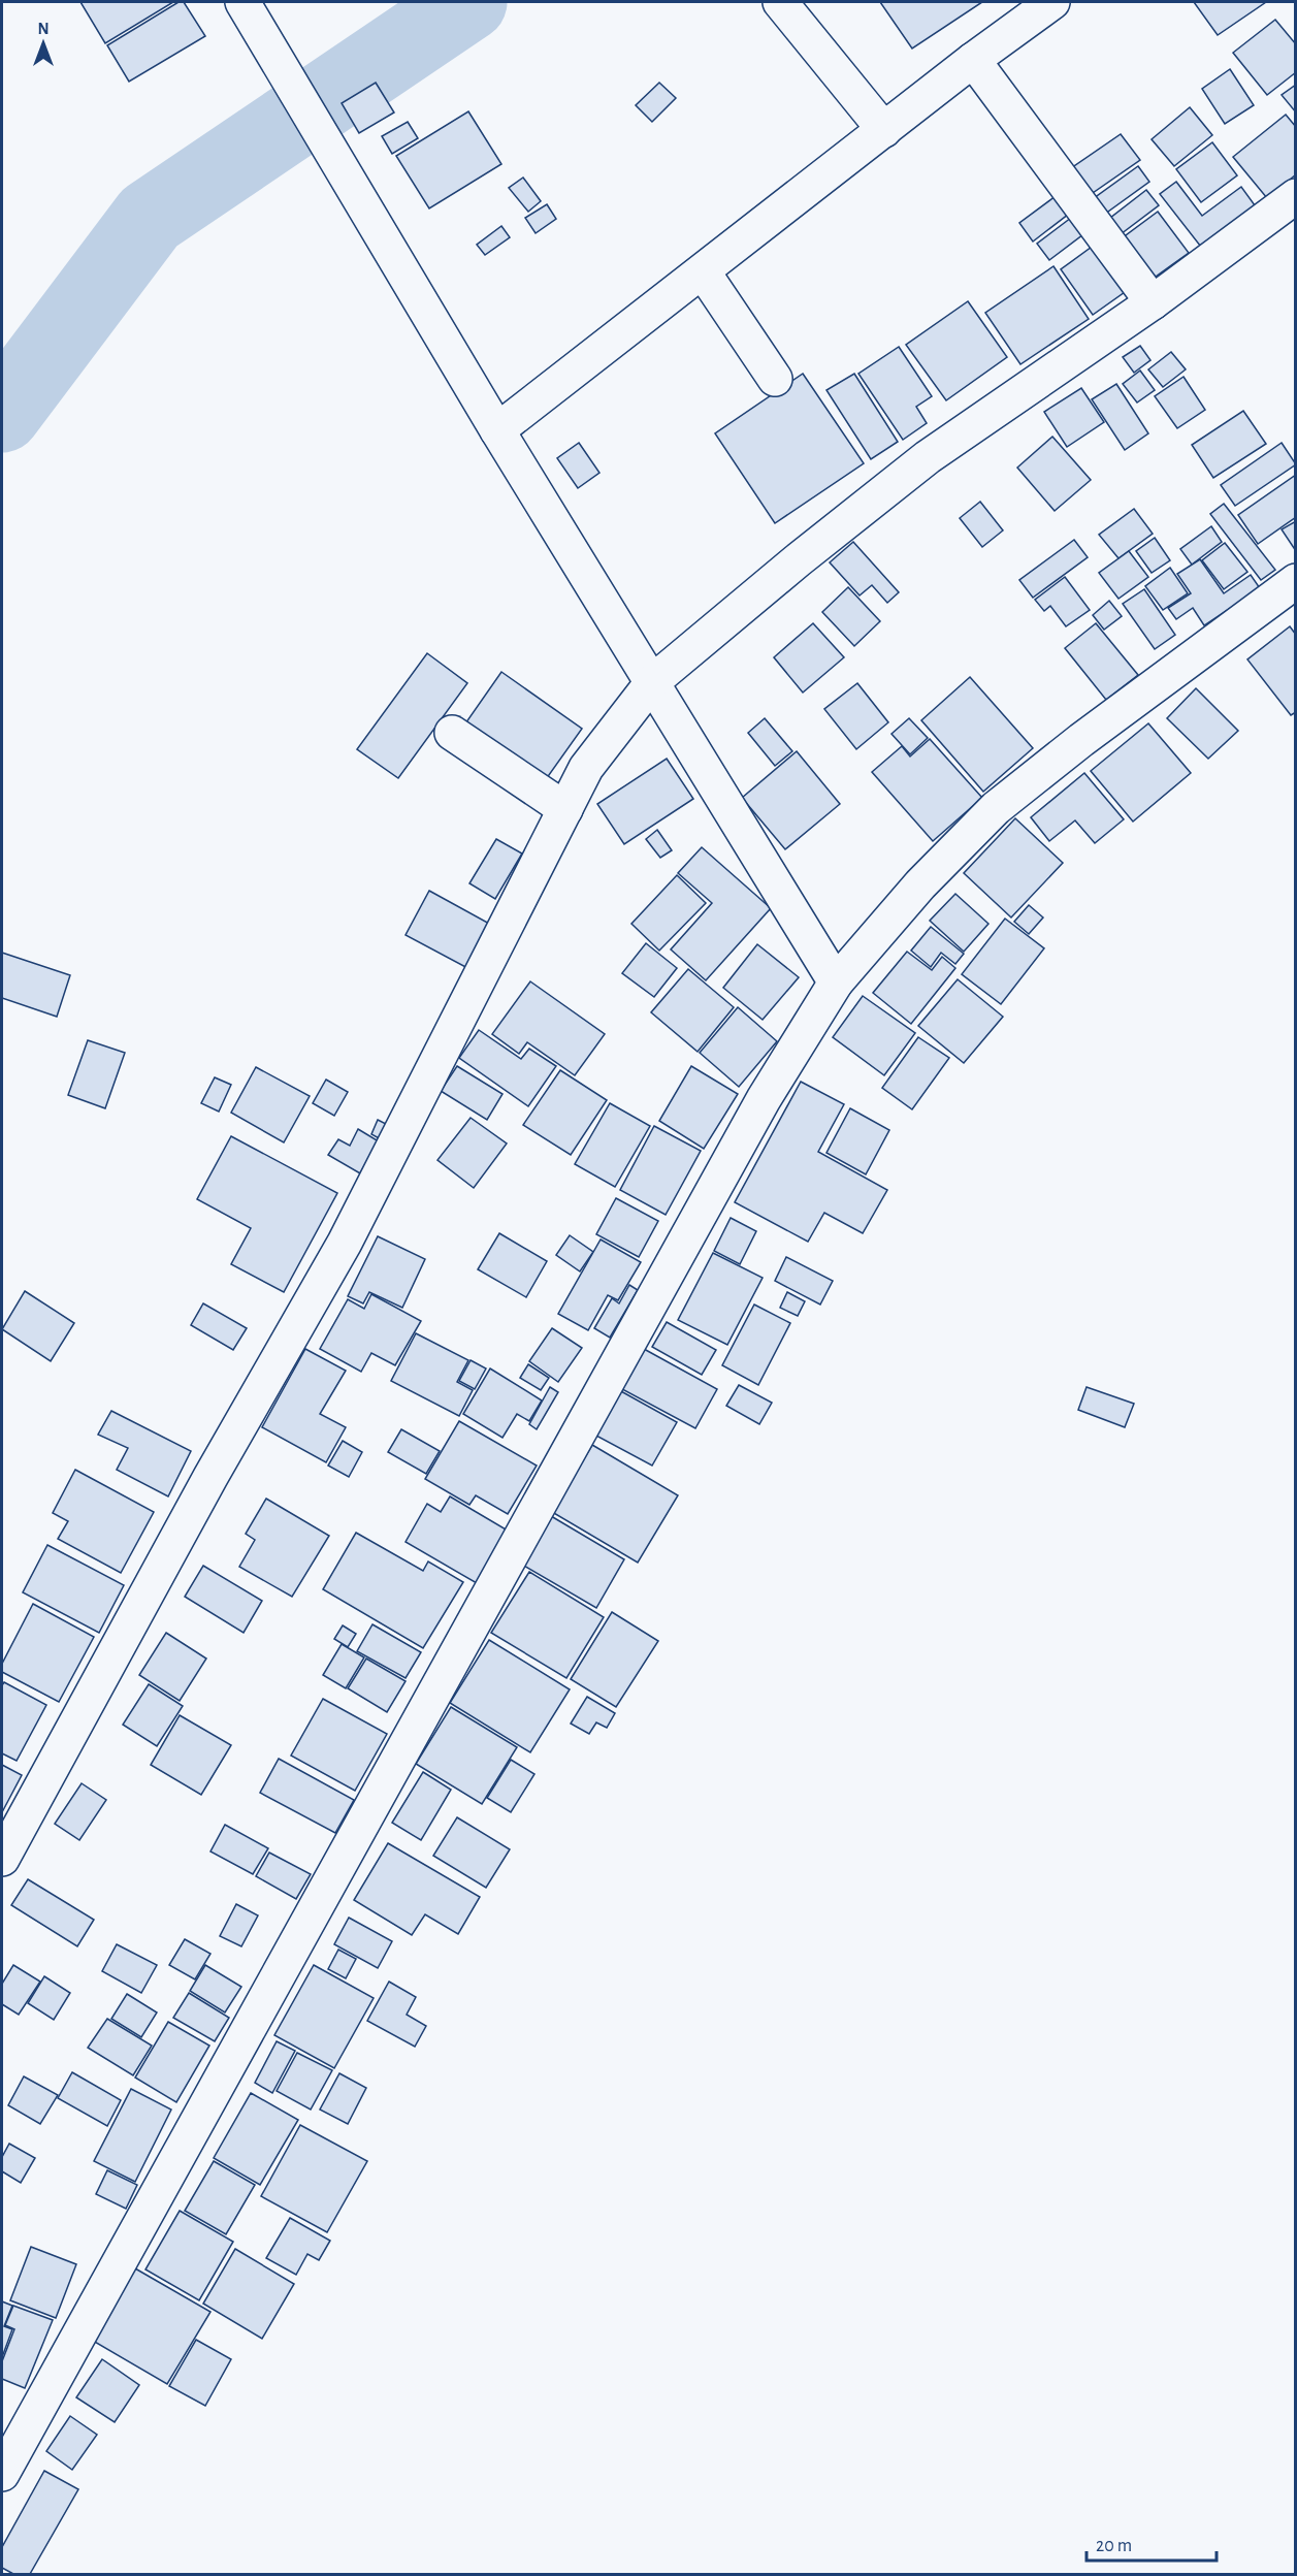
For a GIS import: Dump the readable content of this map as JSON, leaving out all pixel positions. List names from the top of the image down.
{
  "scale_bar": "20 m",
  "north": "top"
}
